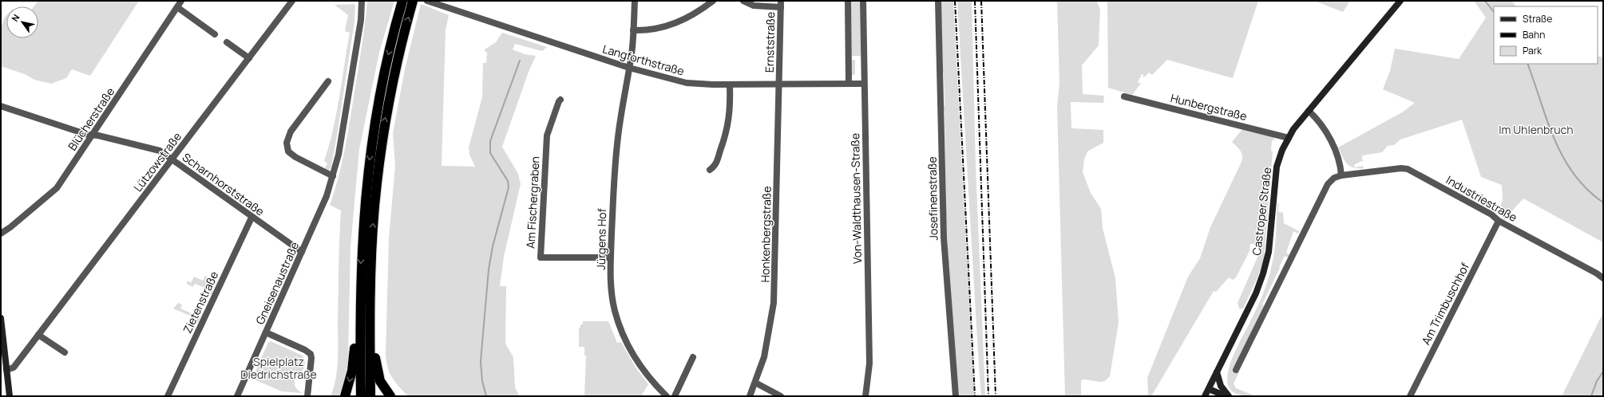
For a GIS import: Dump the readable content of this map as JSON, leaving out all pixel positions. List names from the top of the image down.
{
  "streets": {
    "main road": ["Castroper Straße"],
    "street": [
      "Ernststraße",
      "Langforthstraße",
      "Hunbergstraße",
      "Blücherstraße",
      "Lützowstraße",
      "Scharnhorststraße",
      "Von-Waldthausen-Straße",
      "Josefinenstraße",
      "Industriestraße",
      "Am Fischergraben",
      "Honkenbergstraße",
      "Jürgens Hof",
      "Gneisenaustraße",
      "Zietenstraße",
      "Am Trimbuschhof"
    ]
  },
  "crossings": [
    ["Ernststraße", "Langforthstraße"],
    ["Ernststraße", "Honkenbergstraße"],
    ["Langforthstraße", "Von-Waldthausen-Straße"],
    ["Langforthstraße", "Honkenbergstraße"],
    ["Langforthstraße", "Jürgens Hof"],
    ["Hunbergstraße", "Castroper Straße"],
    ["Blücherstraße", "Scharnhorststraße"],
    ["Lützowstraße", "Scharnhorststraße"],
    ["Scharnhorststraße", "Gneisenaustraße"],
    ["Scharnhorststraße", "Zietenstraße"],
    ["Industriestraße", "Am Trimbuschhof"],
    ["Am Fischergraben", "Jürgens Hof"]
  ],
  "parks": ["Im Uhlenbruch", "Spielplatz Diedrichstraße"],
  "legend": ["Straße", "Bahn", "Park"],
  "north": "top left"
}
